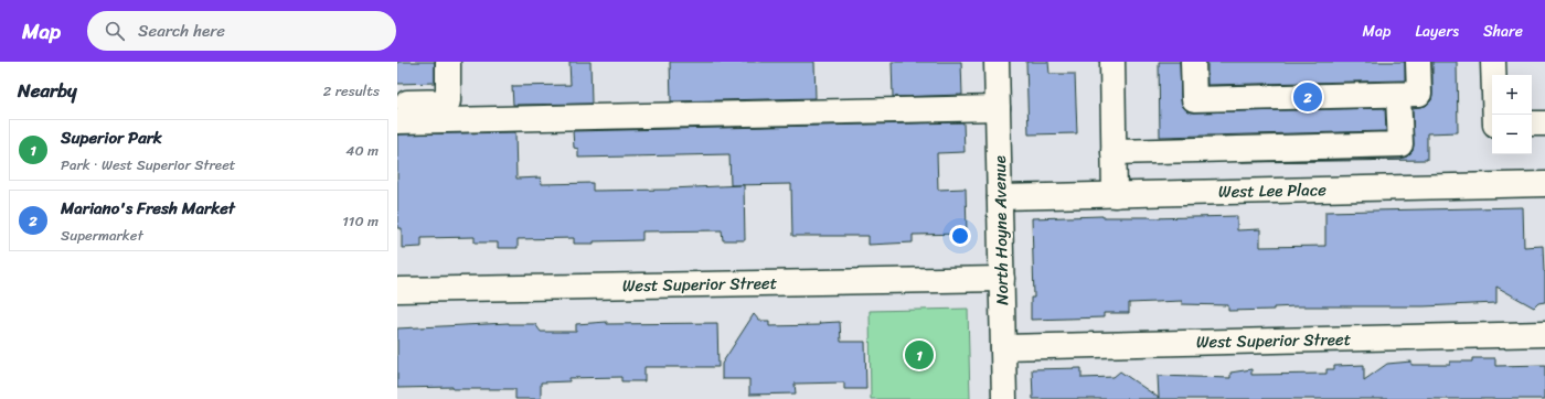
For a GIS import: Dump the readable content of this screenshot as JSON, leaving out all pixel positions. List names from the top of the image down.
{
  "streets": {
    "street": ["West Lee Place", "North Hoyne Avenue", "West Superior Street"]
  },
  "crossings": [
    ["West Lee Place", "North Hoyne Avenue"],
    ["North Hoyne Avenue", "West Superior Street"]
  ],
  "page": {
    "header": "Map",
    "search": "Search here",
    "nav": ["Map", "Layers", "Share"],
    "heading": ["Nearby", "2 results"],
    "map_buttons": ["+", "−"],
    "pins": ["2", "1"],
    "list": [
      {
        "mark": "1",
        "name": "Superior Park",
        "note": "Park · West Superior Street",
        "value": "40 m"
      },
      {
        "mark": "2",
        "name": "Mariano's Fresh Market",
        "note": "Supermarket",
        "value": "110 m"
      }
    ]
  }
}
